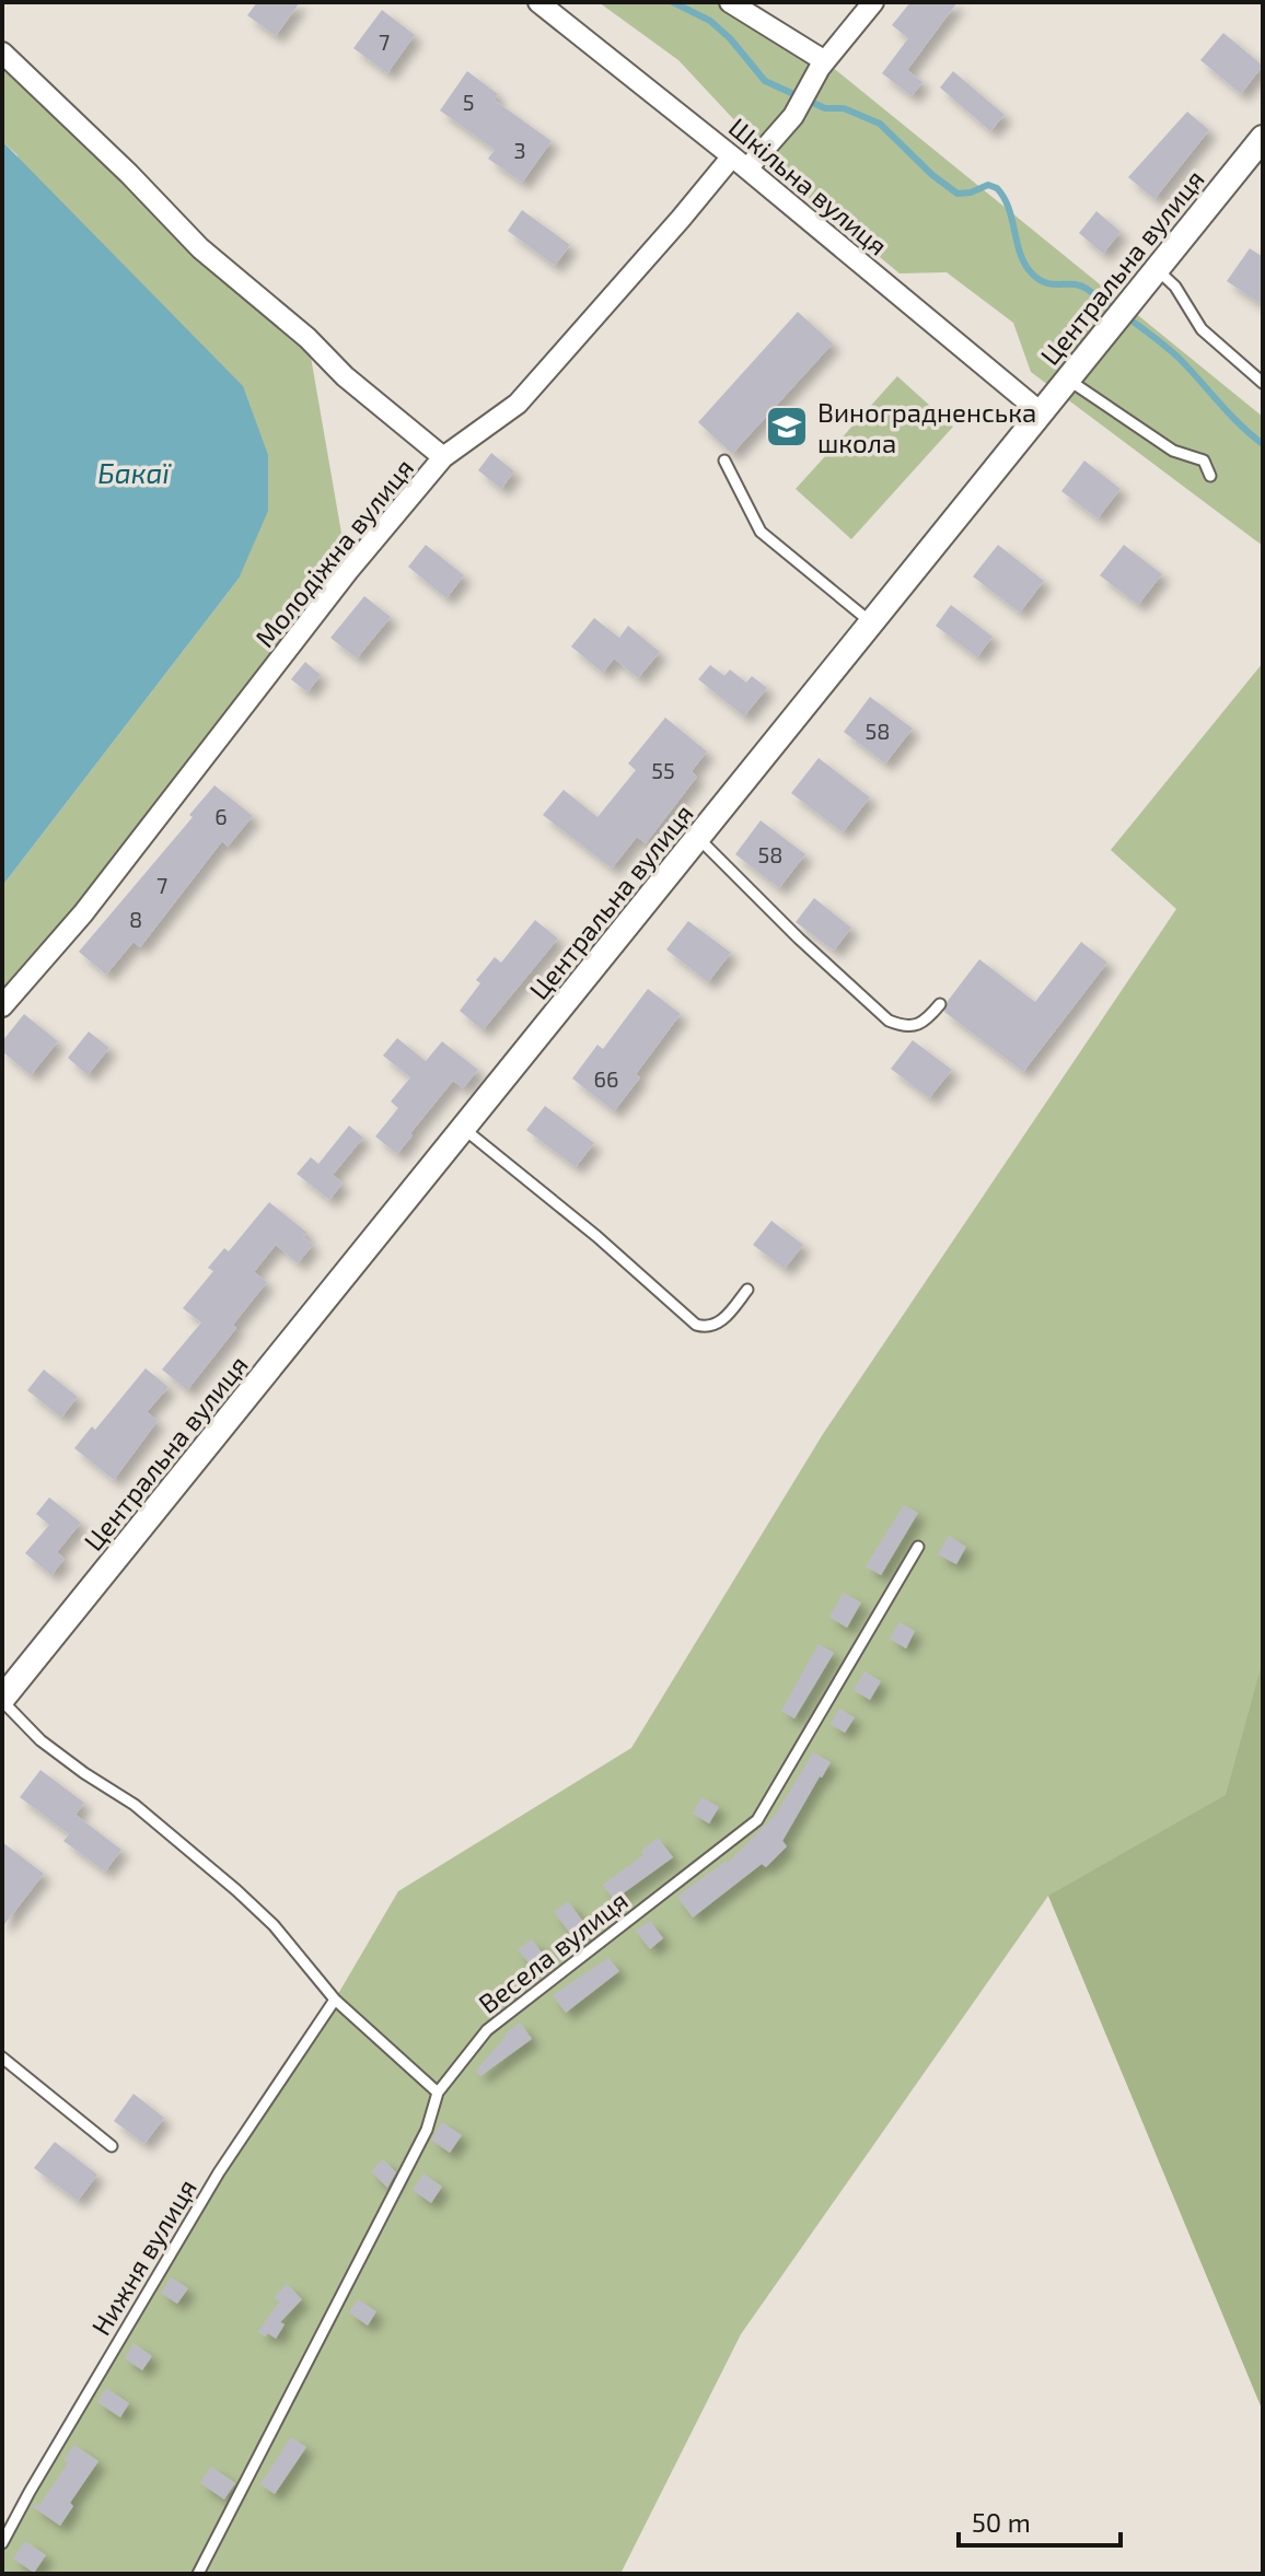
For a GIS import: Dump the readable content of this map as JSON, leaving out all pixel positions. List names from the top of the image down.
{
  "streets": {
    "street": ["Шкільна вулиця", "Центральна вулиця", "Молодіжна вулиця"],
    "lane": ["Весела вулиця", "Нижня вулиця"]
  },
  "crossings": [
    ["Шкільна вулиця", "Центральна вулиця"],
    ["Шкільна вулиця", "Молодіжна вулиця"]
  ],
  "water": ["Бакаї"],
  "places": {
    "school or university": ["Виноградненська школа"]
  },
  "house_numbers": [
    "7",
    "5",
    "3",
    "58",
    "55",
    "6",
    "58",
    "7",
    "8",
    "66"
  ],
  "scale_bar": "50 m"
}
